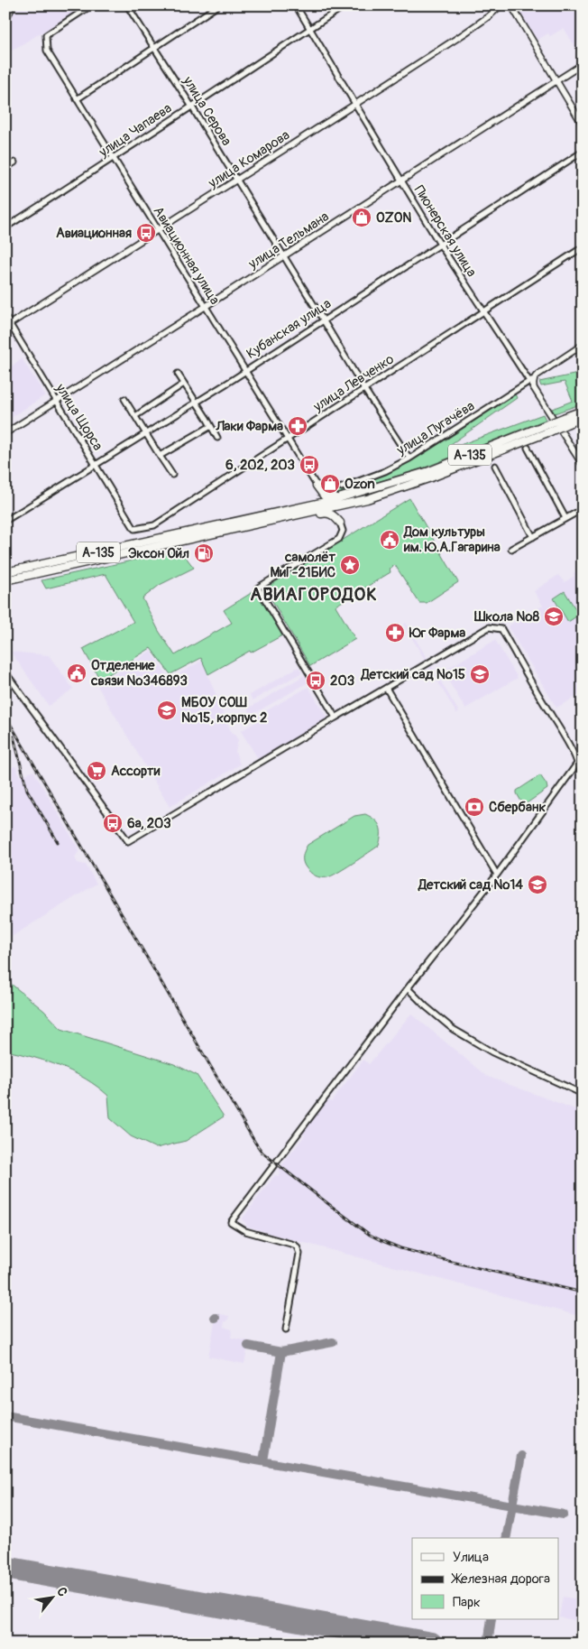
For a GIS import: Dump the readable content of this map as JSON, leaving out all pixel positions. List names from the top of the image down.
{
  "streets": {
    "highway": ["А-135"],
    "street": [
      "улица Серова",
      "улица Чапаева",
      "улица Комарова",
      "Пионерская улица",
      "улица Тельмана",
      "Авиационная улица",
      "Кубанская улица",
      "улица Левченко",
      "улица Щорса",
      "улица Пугачёва"
    ]
  },
  "crossings": [
    ["улица Серова", "улица Чапаева"],
    ["улица Серова", "улица Комарова"],
    ["улица Серова", "улица Тельмана"],
    ["улица Серова", "Кубанская улица"],
    ["улица Серова", "улица Левченко"],
    ["улица Серова", "улица Пугачёва"],
    ["улица Чапаева", "Пионерская улица"],
    ["улица Чапаева", "Авиационная улица"],
    ["улица Комарова", "Пионерская улица"],
    ["улица Комарова", "Авиационная улица"],
    ["улица Комарова", "улица Щорса"],
    ["Пионерская улица", "улица Тельмана"],
    ["Пионерская улица", "Кубанская улица"],
    ["Пионерская улица", "улица Левченко"],
    ["Пионерская улица", "улица Пугачёва"],
    ["улица Тельмана", "Авиационная улица"],
    ["улица Тельмана", "улица Щорса"],
    ["Авиационная улица", "Кубанская улица"],
    ["Авиационная улица", "улица Левченко"],
    ["Кубанская улица", "улица Щорса"],
    ["улица Левченко", "улица Щорса"]
  ],
  "districts": ["АВИАГОРОДОК"],
  "places": {
    "shop": ["OZON", "Ozon"],
    "bus stop": [
      "Авиационная",
      "6, 202, 203",
      "203",
      "6а, 203"
    ],
    "pharmacy": ["Лаки Фарма", "Юг Фарма"],
    "public building": ["Дом культуры им. Ю.А.Гагарина", "Отделение связи №346893"],
    "fuel station": ["Эксон Ойл"],
    "place": ["самолёт МиГ-21БИС"],
    "school or university": [
      "Школа №8",
      "Детский сад №15",
      "МБОУ СОШ №15, корпус 2",
      "Детский сад №14"
    ],
    "supermarket": ["Ассорти"],
    "bank": ["Сбербанк"]
  },
  "legend": ["Улица", "Железная дорога", "Парк"],
  "north": "top right"
}
